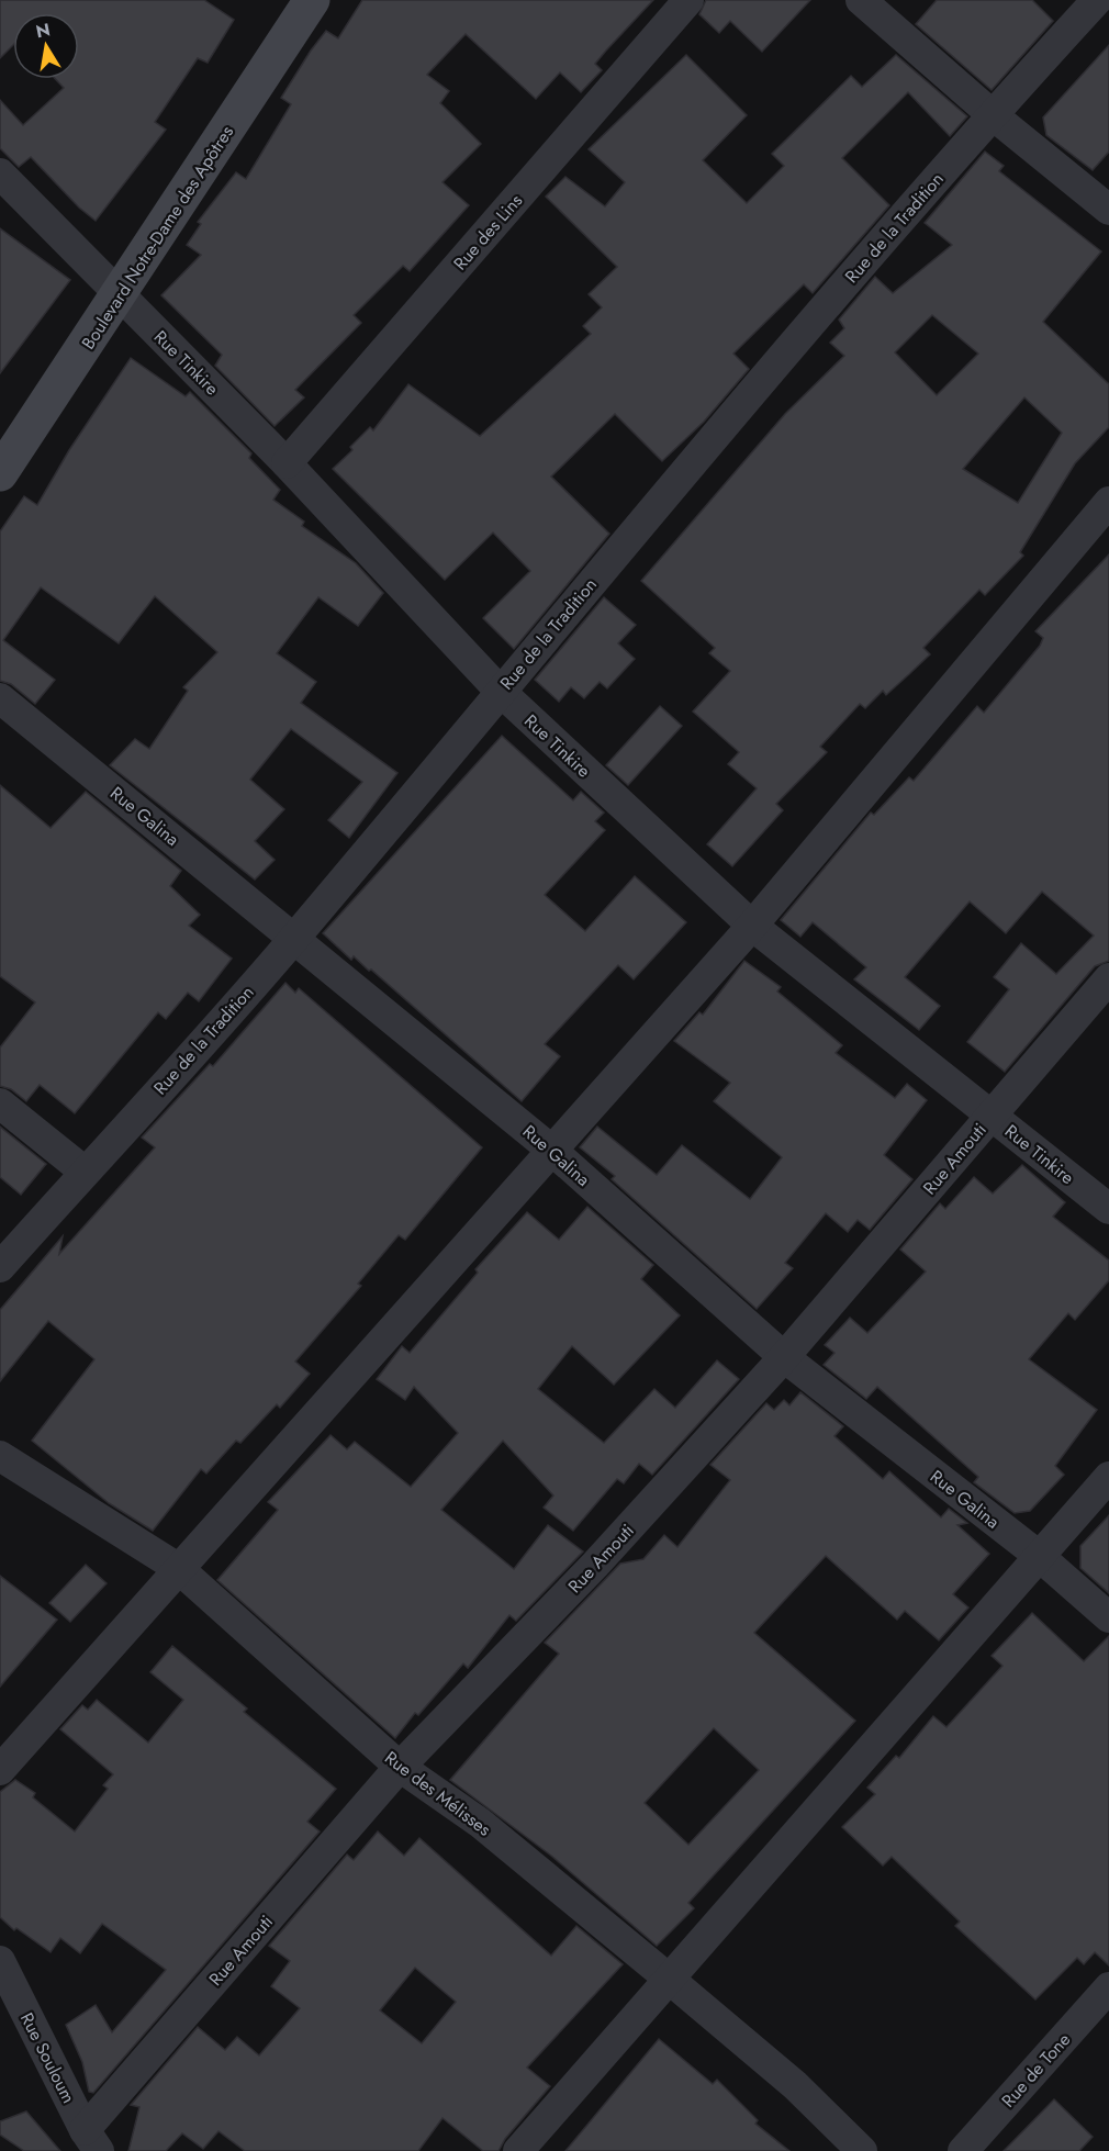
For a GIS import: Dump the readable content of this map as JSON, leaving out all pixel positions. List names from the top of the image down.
{
  "streets": {
    "street": [
      "Rue de la Tradition",
      "Rue des Lins",
      "Boulevard Notre-Dame des Apôtres",
      "Rue Tinkire",
      "Rue Galina",
      "Rue Amouti",
      "Rue des Mélisses",
      "Rue Souloum",
      "Rue de Tone"
    ]
  },
  "crossings": [
    ["Rue de la Tradition", "Rue Tinkire"],
    ["Rue de la Tradition", "Rue Galina"],
    ["Rue des Lins", "Rue Tinkire"],
    ["Boulevard Notre-Dame des Apôtres", "Rue Tinkire"],
    ["Rue Tinkire", "Rue Amouti"],
    ["Rue Galina", "Rue Amouti"],
    ["Rue Amouti", "Rue des Mélisses"],
    ["Rue Amouti", "Rue Souloum"]
  ],
  "north": "top"
}
